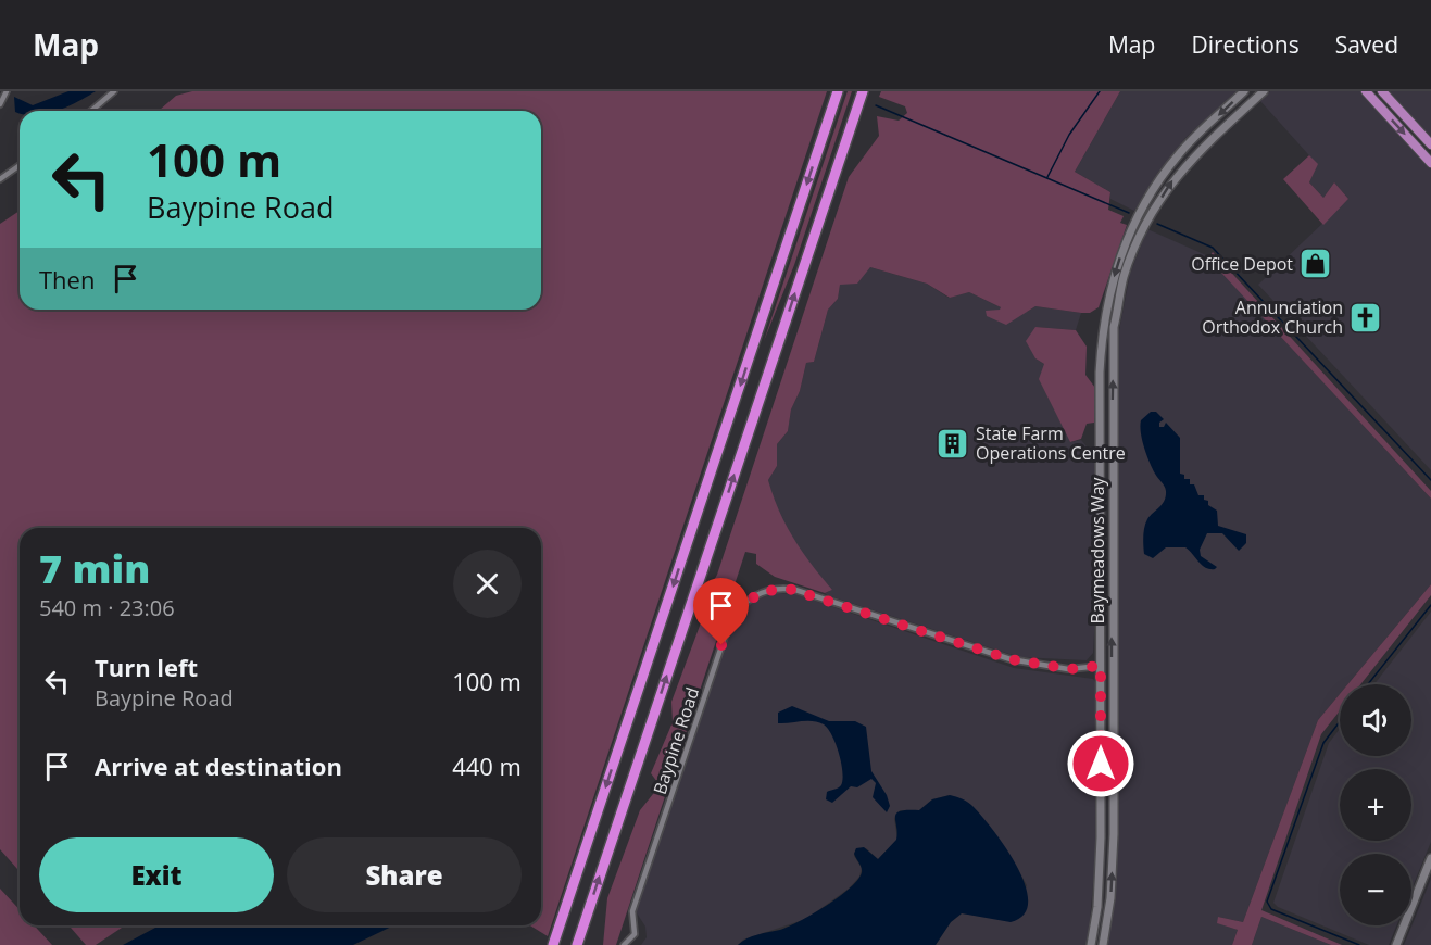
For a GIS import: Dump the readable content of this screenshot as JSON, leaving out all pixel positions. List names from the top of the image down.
{
  "streets": {
    "street": ["Baymeadows Way", "Baypine Road"]
  },
  "crossings": [
    ["Baymeadows Way", "Baypine Road"]
  ],
  "places": {
    "shop": ["Office Depot"],
    "church": ["Annunciation Orthodox Church"],
    "building": ["State Farm Operations Centre"]
  },
  "page": {
    "header": "Map",
    "nav": ["Map", "Directions", "Saved"],
    "turn": ["100 m", "Baypine Road"],
    "then": "Then",
    "heading": ["7 min", "540 m · 23:06"],
    "list": [
      {
        "name": "Turn left",
        "note": "Baypine Road",
        "value": "100 m"
      },
      {
        "name": "Arrive at destination",
        "value": "440 m"
      }
    ],
    "map_buttons": ["+", "−"],
    "buttons": ["Exit", "Share"]
  }
}
